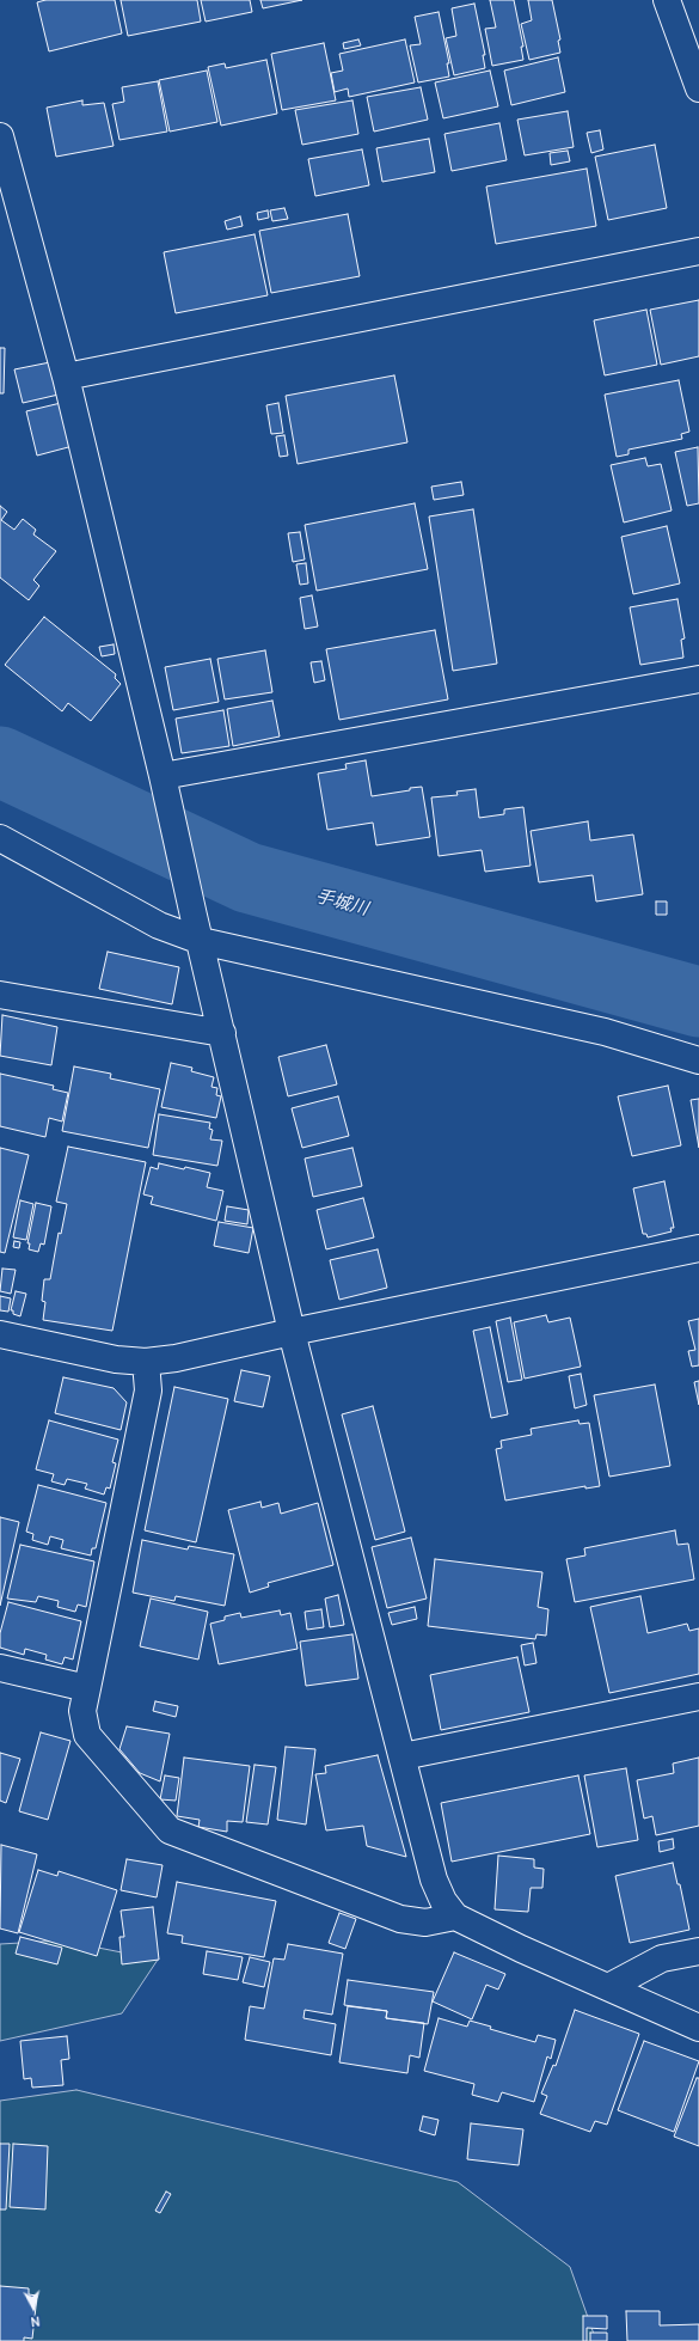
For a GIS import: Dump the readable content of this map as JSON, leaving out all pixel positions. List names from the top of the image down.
{
  "water": ["手城川"],
  "north": "bottom"
}
